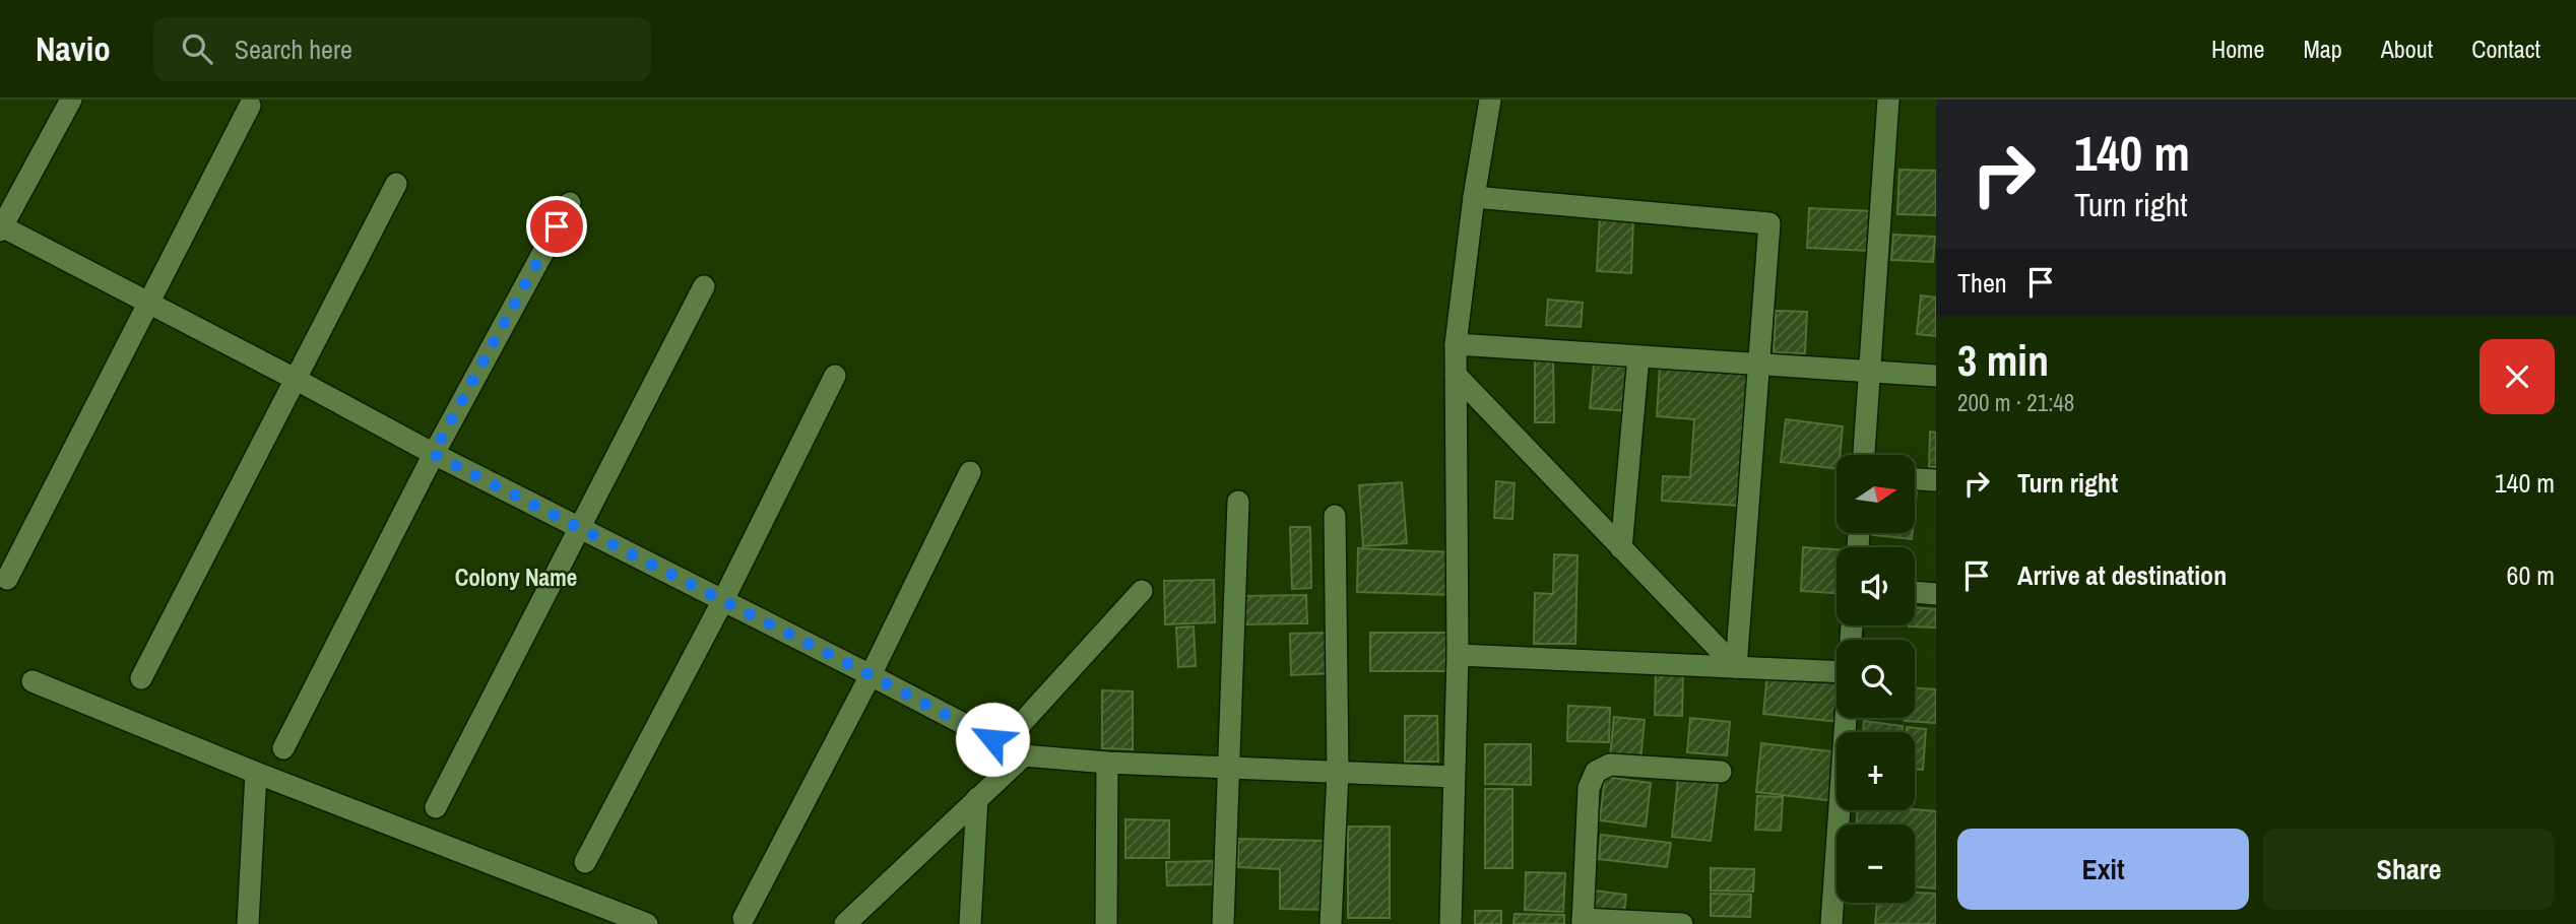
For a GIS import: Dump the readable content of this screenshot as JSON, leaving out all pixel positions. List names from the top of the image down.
{
  "districts": ["Colony Name"],
  "north": "right",
  "page": {
    "header": "Navio",
    "search": "Search here",
    "nav": [
      "Home",
      "Map",
      "About",
      "Contact"
    ],
    "turn": ["140 m", "Turn right"],
    "then": "Then",
    "heading": ["3 min", "200 m · 21:48"],
    "list": [
      {
        "name": "Turn right",
        "value": "140 m"
      },
      {
        "name": "Arrive at destination",
        "value": "60 m"
      }
    ],
    "map_buttons": ["+", "−"],
    "buttons": ["Exit", "Share"]
  }
}
